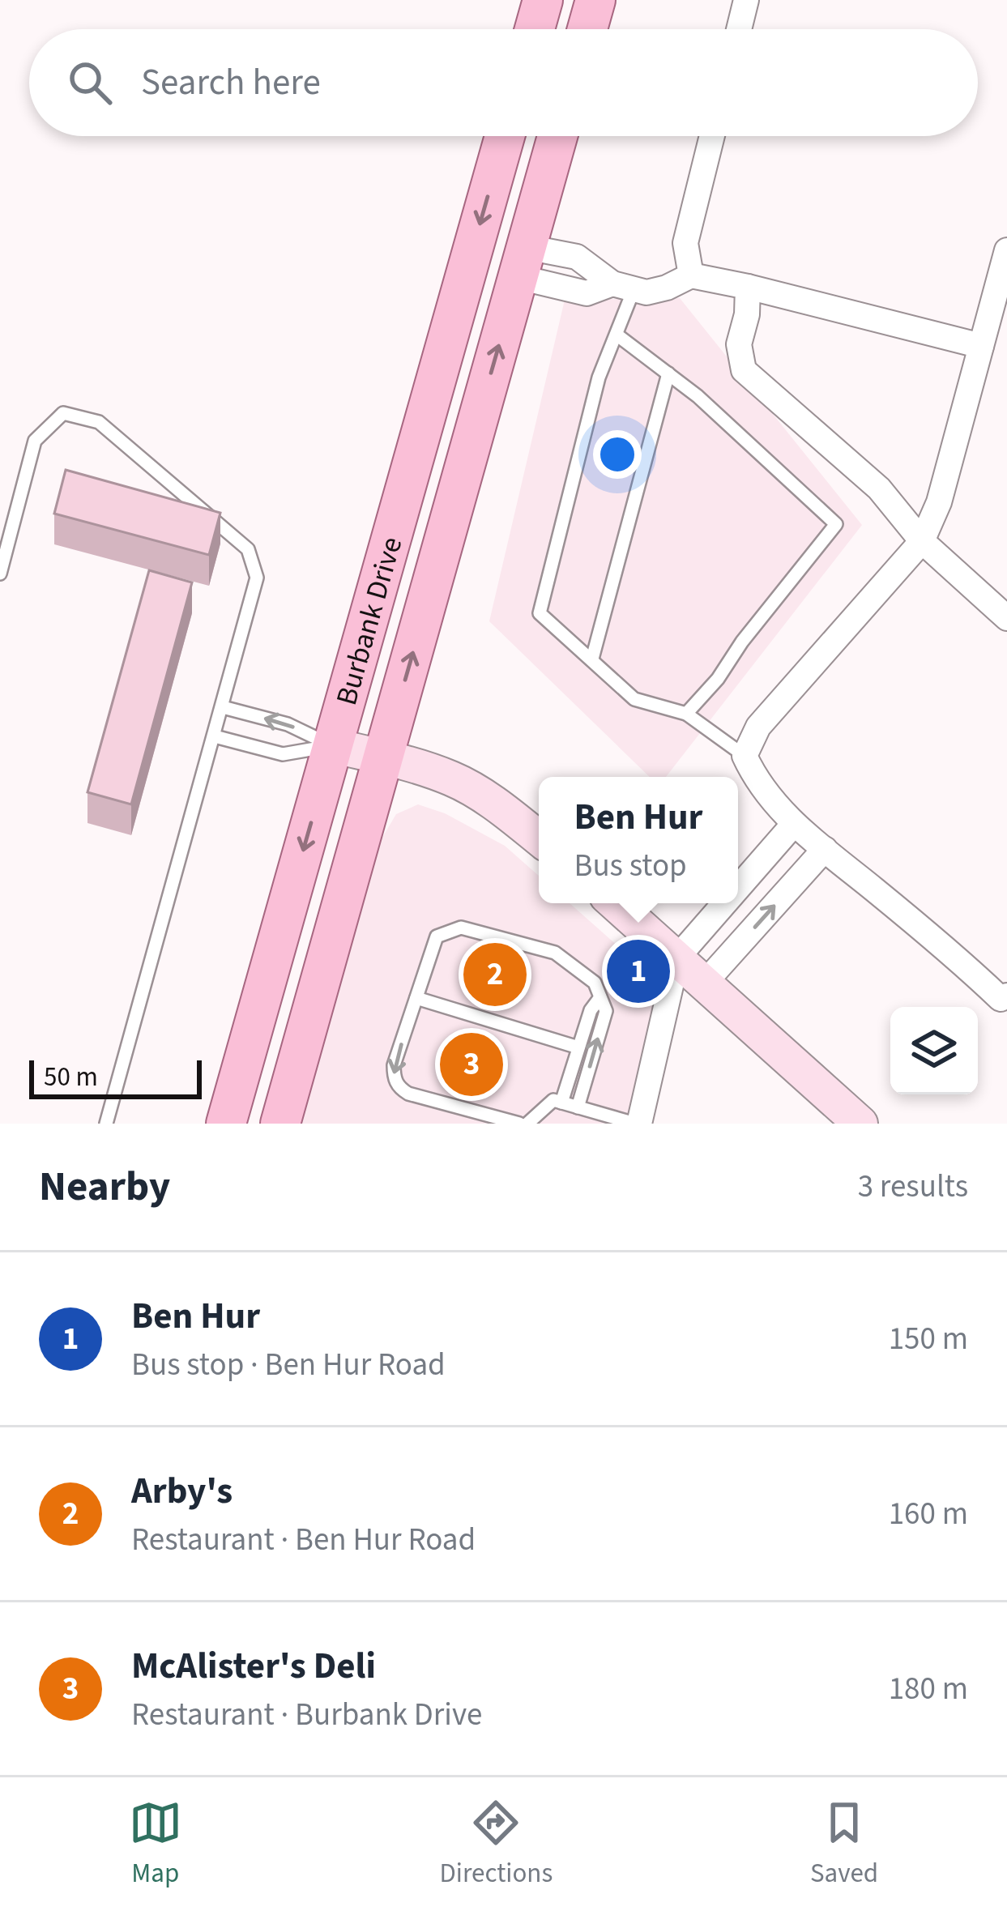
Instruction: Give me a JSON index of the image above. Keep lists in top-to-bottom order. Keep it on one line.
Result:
{"streets":{"main road":["Burbank Drive"]},"scale_bar":"50 m","page":{"search":"Search here","popup":["Ben Hur","Bus stop"],"pins":["1","2","3"],"scale":"50 m","heading":["Nearby","3 results"],"list":[{"mark":"1","name":"Ben Hur","note":"Bus stop · Ben Hur Road","value":"150 m"},{"mark":"2","name":"Arby's","note":"Restaurant · Ben Hur Road","value":"160 m"},{"mark":"3","name":"McAlister's Deli","note":"Restaurant · Burbank Drive","value":"180 m"}],"nav":["Map","Directions","Saved"]}}
